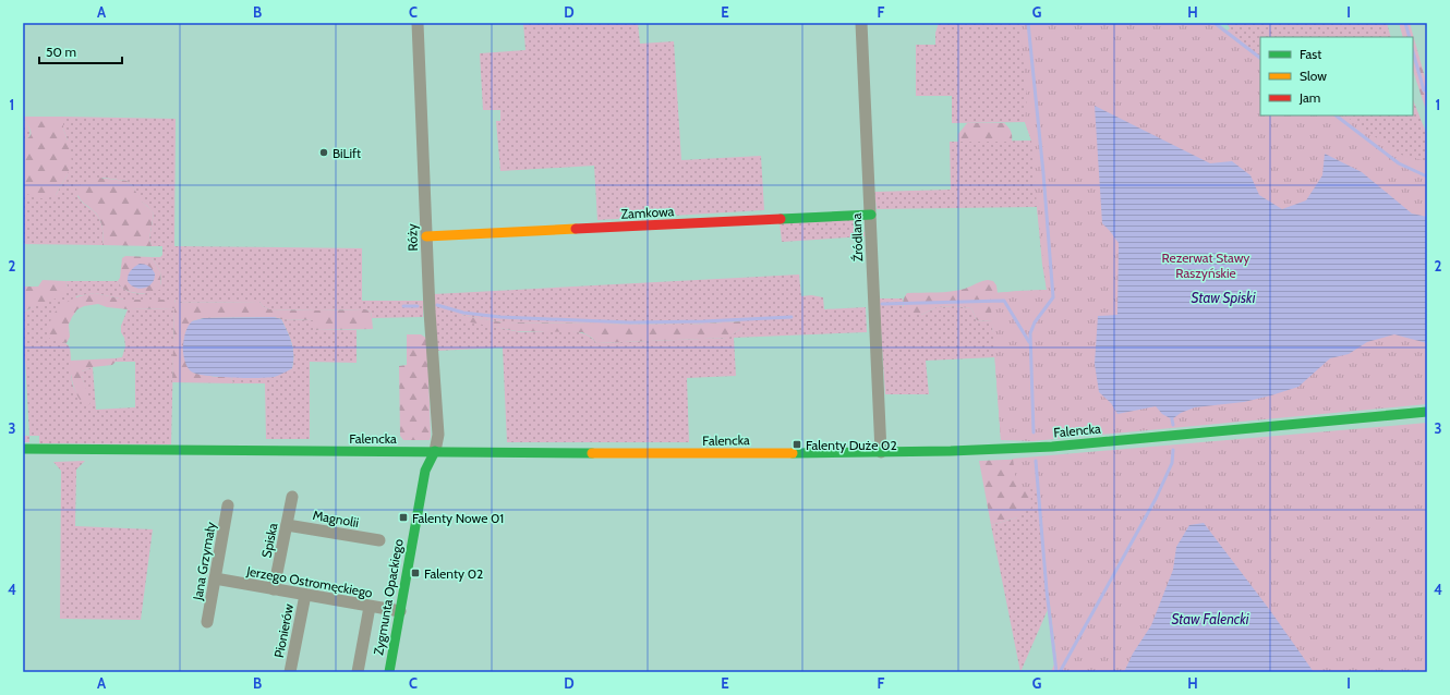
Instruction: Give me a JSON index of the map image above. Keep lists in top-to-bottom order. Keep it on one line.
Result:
{"streets":{"street":["Zamkowa","Róży","Źródlana","Falencka","Magnolii","Spiska","Jana Grzymały","Jerzego Ostromęckiego","Zygmunta Opackiego","Pionierów"]},"crossings":[["Zamkowa","Róży"],["Zamkowa","Źródlana"],["Róży","Falencka"],["Róży","Zygmunta Opackiego"],["Źródlana","Falencka"],["Falencka","Zygmunta Opackiego"],["Magnolii","Spiska"],["Spiska","Jerzego Ostromęckiego"],["Jana Grzymały","Jerzego Ostromęckiego"],["Jerzego Ostromęckiego","Zygmunta Opackiego"],["Jerzego Ostromęckiego","Pionierów"]],"water":["Staw Spiski","Staw Falencki"],"parks":["Rezerwat Stawy Raszyńskie"],"places":{"other":["BiLift"],"transit":["Falenty Duże 02","Falenty Nowe 01","Falenty 02"]},"legend":["Fast","Slow","Jam"],"scale_bar":"50 m","grid":{"columns":["A","B","C","D","E","F","G","H","I"],"rows":["1","2","3","4"]}}
